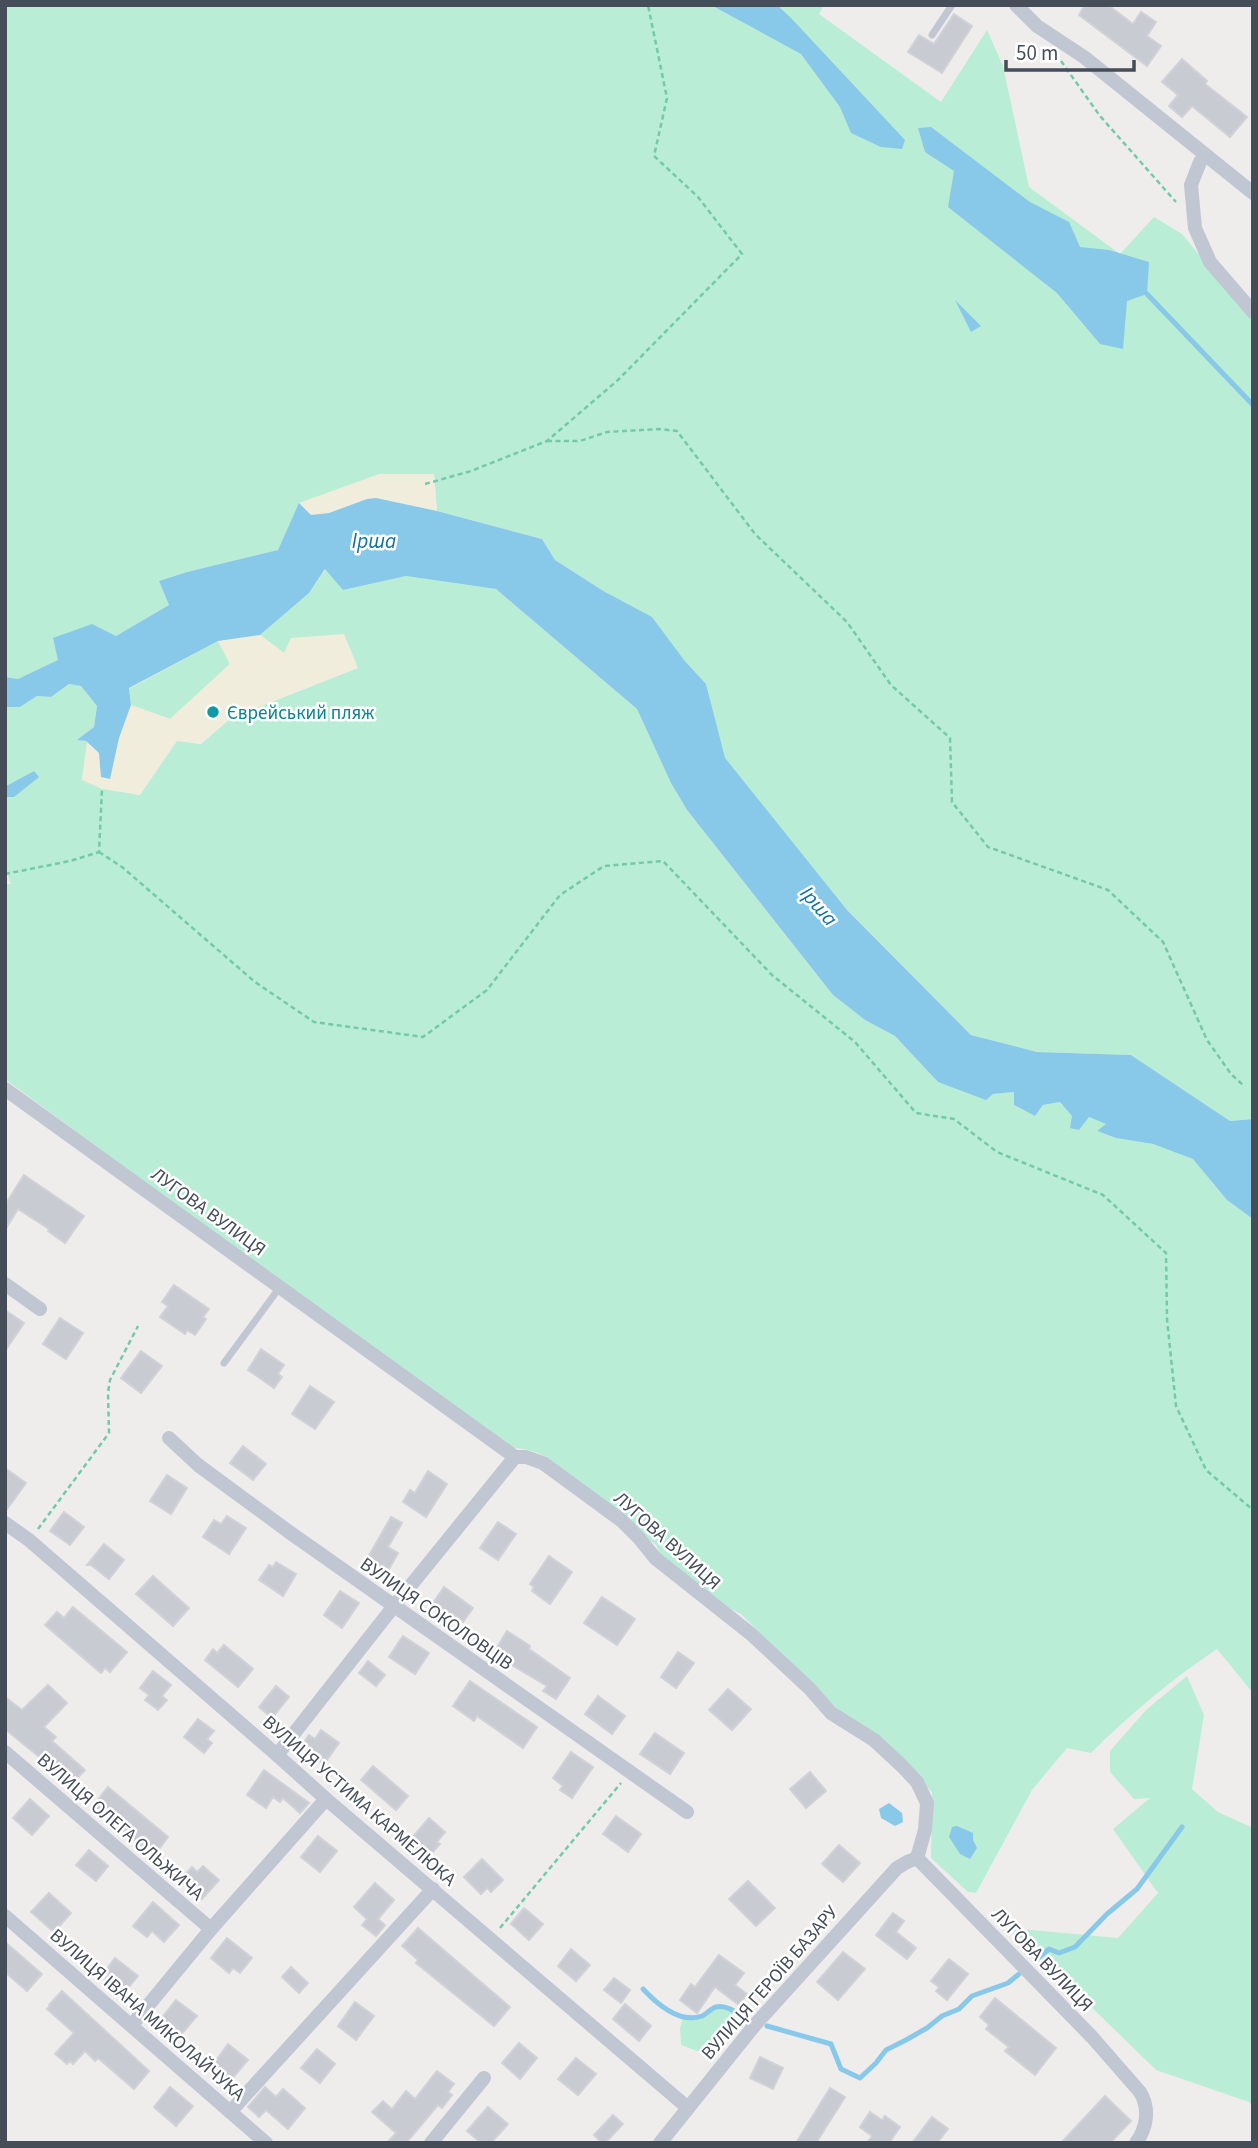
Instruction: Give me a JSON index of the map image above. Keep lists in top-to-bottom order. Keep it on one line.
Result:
{"streets":{"street":["ЛУГОВА ВУЛИЦЯ","ВУЛИЦЯ СОКОЛОВЦІВ","ВУЛИЦЯ УСТИМА КАРМЕЛЮКА","ВУЛИЦЯ ОЛЕГА ОЛЬЖИЧА","ВУЛИЦЯ ГЕРОЇВ БАЗАРУ","ВУЛИЦЯ ІВАНА МИКОЛАЙЧУКА"]},"crossings":[["ЛУГОВА ВУЛИЦЯ","ВУЛИЦЯ ГЕРОЇВ БАЗАРУ"],["ВУЛИЦЯ УСТИМА КАРМЕЛЮКА","ВУЛИЦЯ ГЕРОЇВ БАЗАРУ"]],"water":["Ірша"],"places":["Єврейський пляж"],"scale_bar":"50 m"}
